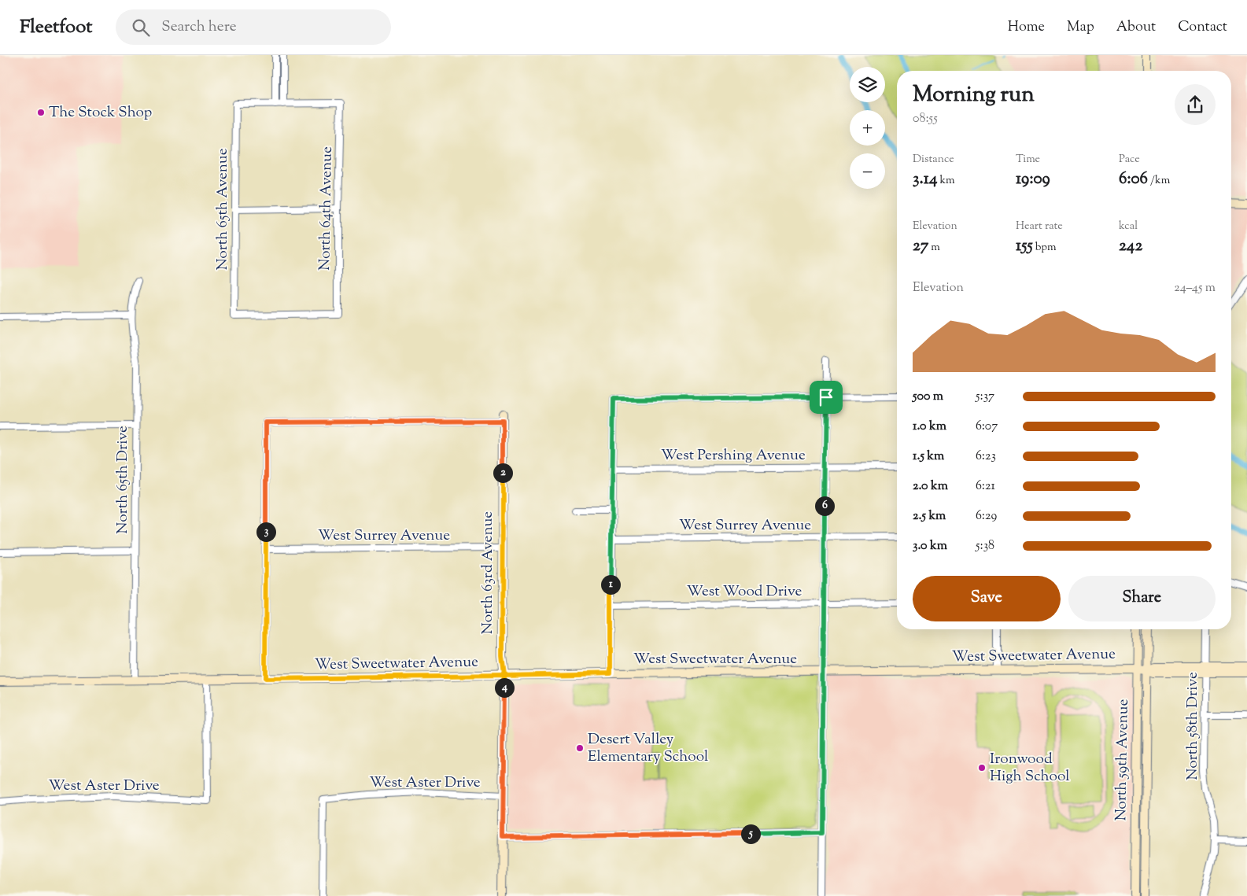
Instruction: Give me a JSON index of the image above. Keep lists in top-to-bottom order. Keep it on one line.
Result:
{"streets":{"street":["North 64th Avenue","North 65th Avenue","West Pershing Avenue","North 65th Drive","West Surrey Avenue","North 63rd Avenue","West Wood Drive","West Sweetwater Avenue","North 58th Drive","North 59th Avenue","West Aster Drive"]},"crossings":[["North 64th Avenue","North 65th Avenue"],["North 65th Drive","West Sweetwater Avenue"],["West Surrey Avenue","North 63rd Avenue"],["North 63rd Avenue","West Sweetwater Avenue"],["North 63rd Avenue","West Aster Drive"],["West Sweetwater Avenue","North 58th Drive"],["West Sweetwater Avenue","North 59th Avenue"],["West Sweetwater Avenue","West Aster Drive"]],"places":["The Stock Shop","Desert Valley Elementary School","Ironwood High School"],"page":{"header":"Fleetfoot","search":"Search here","nav":["Home","Map","About","Contact"],"map_buttons":["+","−"],"heading":["Morning run","08:55"],"stats":[["Distance","3.14 km"],["Time","19:09"],["Pace","6:06 /km"],["Elevation","27 m"],["Heart rate","155 bpm"],["kcal","242"]],"chart":["Elevation","24–45 m"],"list":[{"name":"500 m","note":"5:37"},{"name":"1.0 km","note":"6:07"},{"name":"1.5 km","note":"6:23"},{"name":"2.0 km","note":"6:21"},{"name":"2.5 km","note":"6:29"},{"name":"3.0 km","note":"5:38"}],"pins":["2","6","3","1","4","5"],"buttons":["Save","Share"]}}
